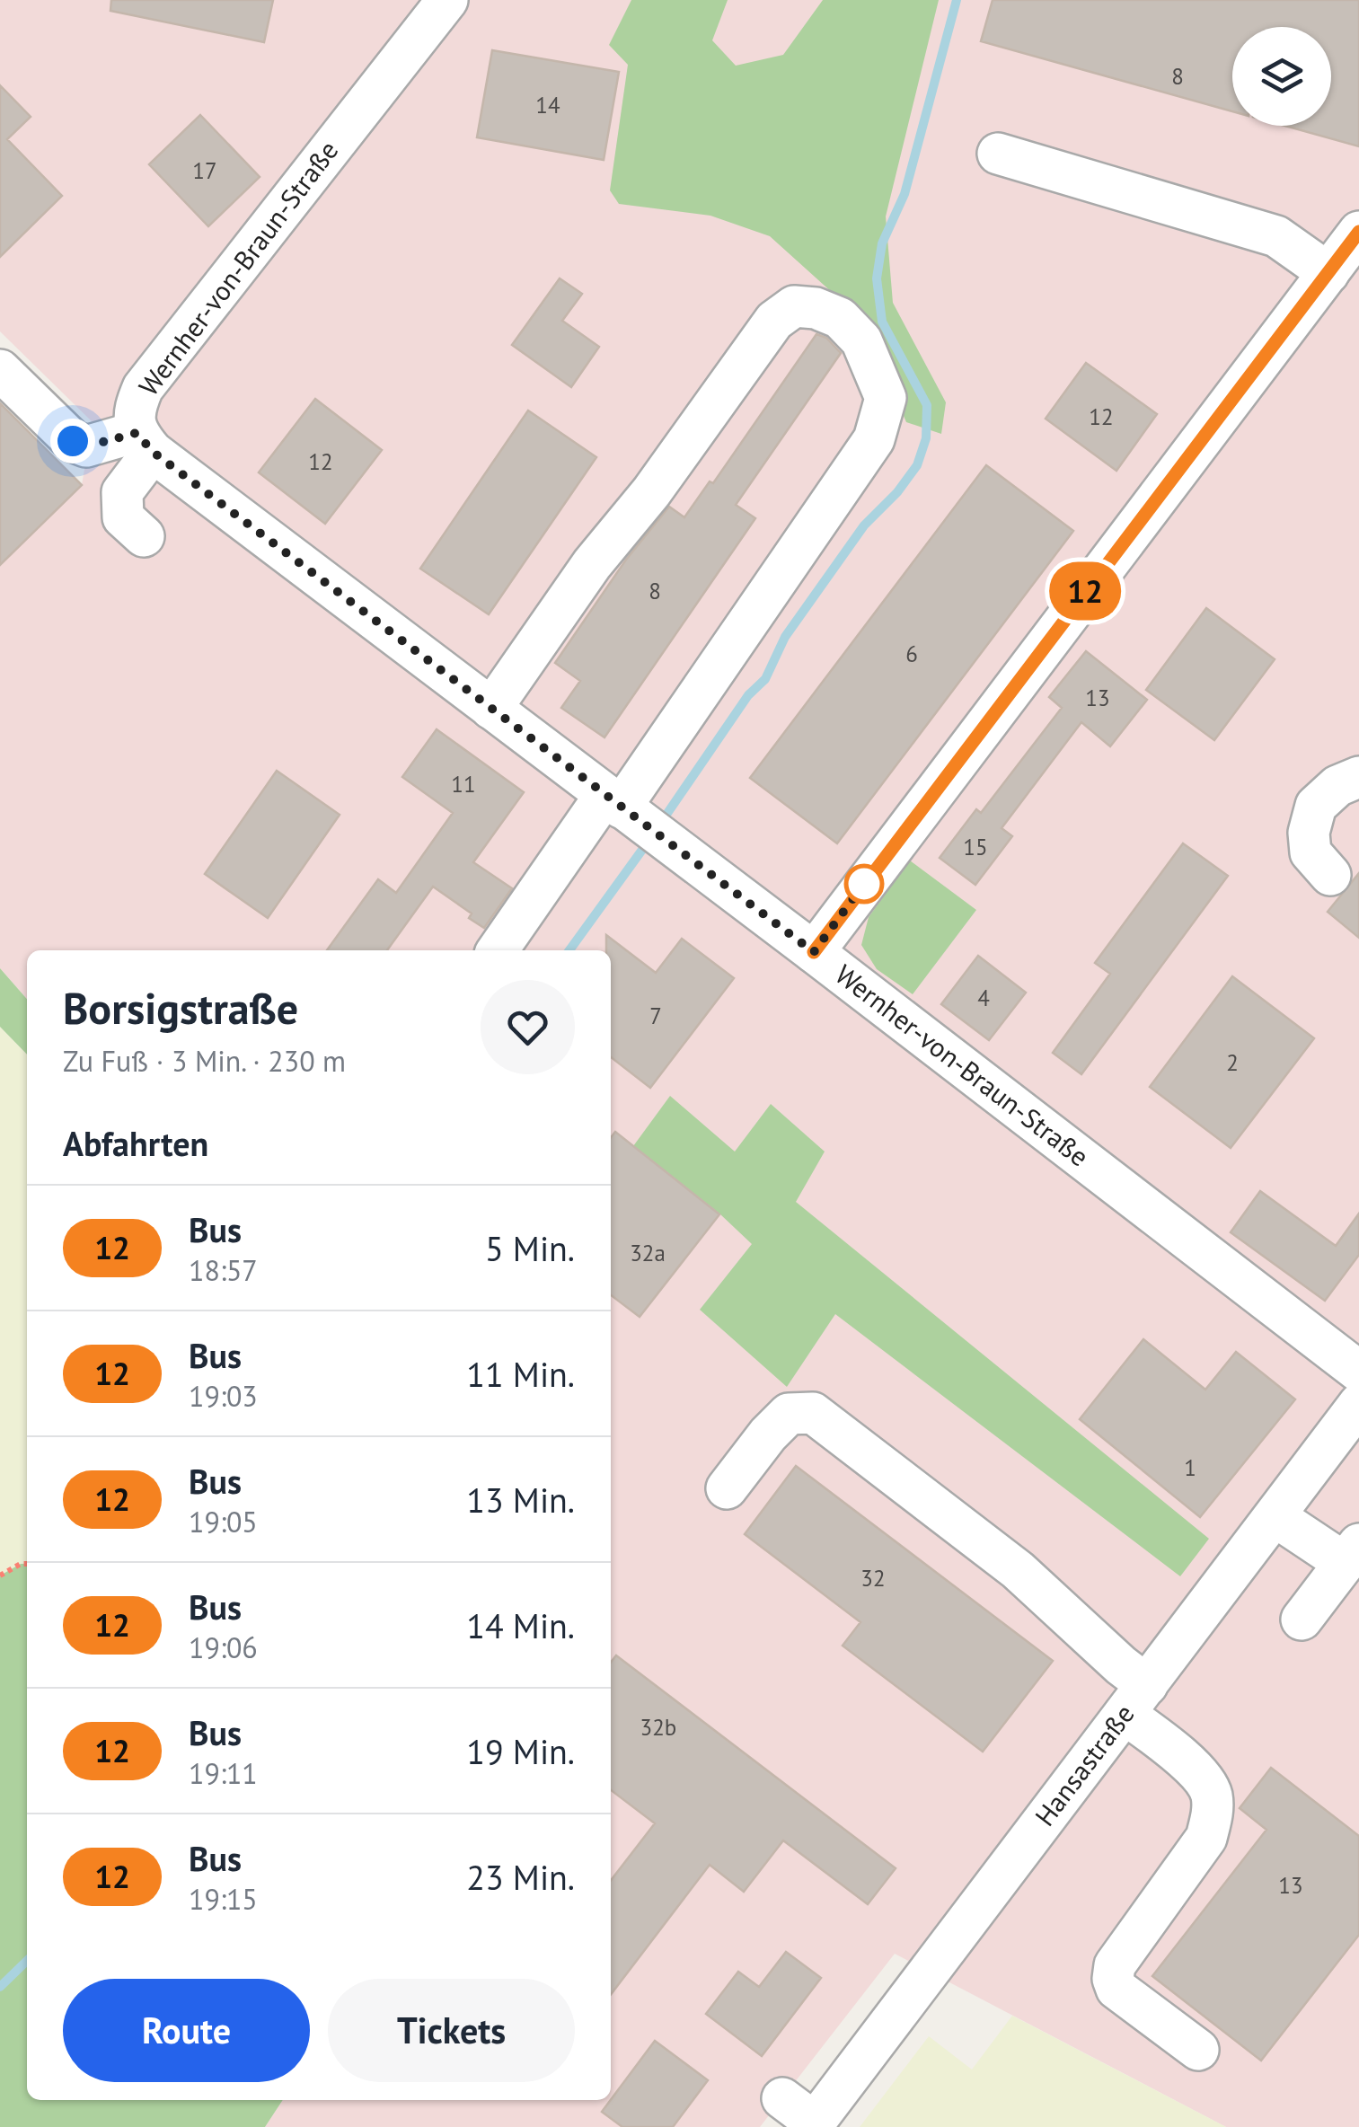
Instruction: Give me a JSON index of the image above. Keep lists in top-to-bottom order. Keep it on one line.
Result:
{"streets":{"street":["Wernher-von-Braun-Straße","Hansastraße"]},"lines":["bus line 12"],"house_numbers":["8","14","17","12","12","8","6","13","11","15","4","7","2","32a","1","32","32b","13"],"page":{"on_map":"12","heading":[["Borsigstraße","Zu Fuß · 3 Min. · 230 m"],"Abfahrten"],"list":[{"mark":"12","name":"Bus","note":"18:57","value":"5 Min."},{"mark":"12","name":"Bus","note":"19:03","value":"11 Min."},{"mark":"12","name":"Bus","note":"19:05","value":"13 Min."},{"mark":"12","name":"Bus","note":"19:06","value":"14 Min."},{"mark":"12","name":"Bus","note":"19:11","value":"19 Min."},{"mark":"12","name":"Bus","note":"19:15","value":"23 Min."}],"buttons":["Route","Tickets"]}}
